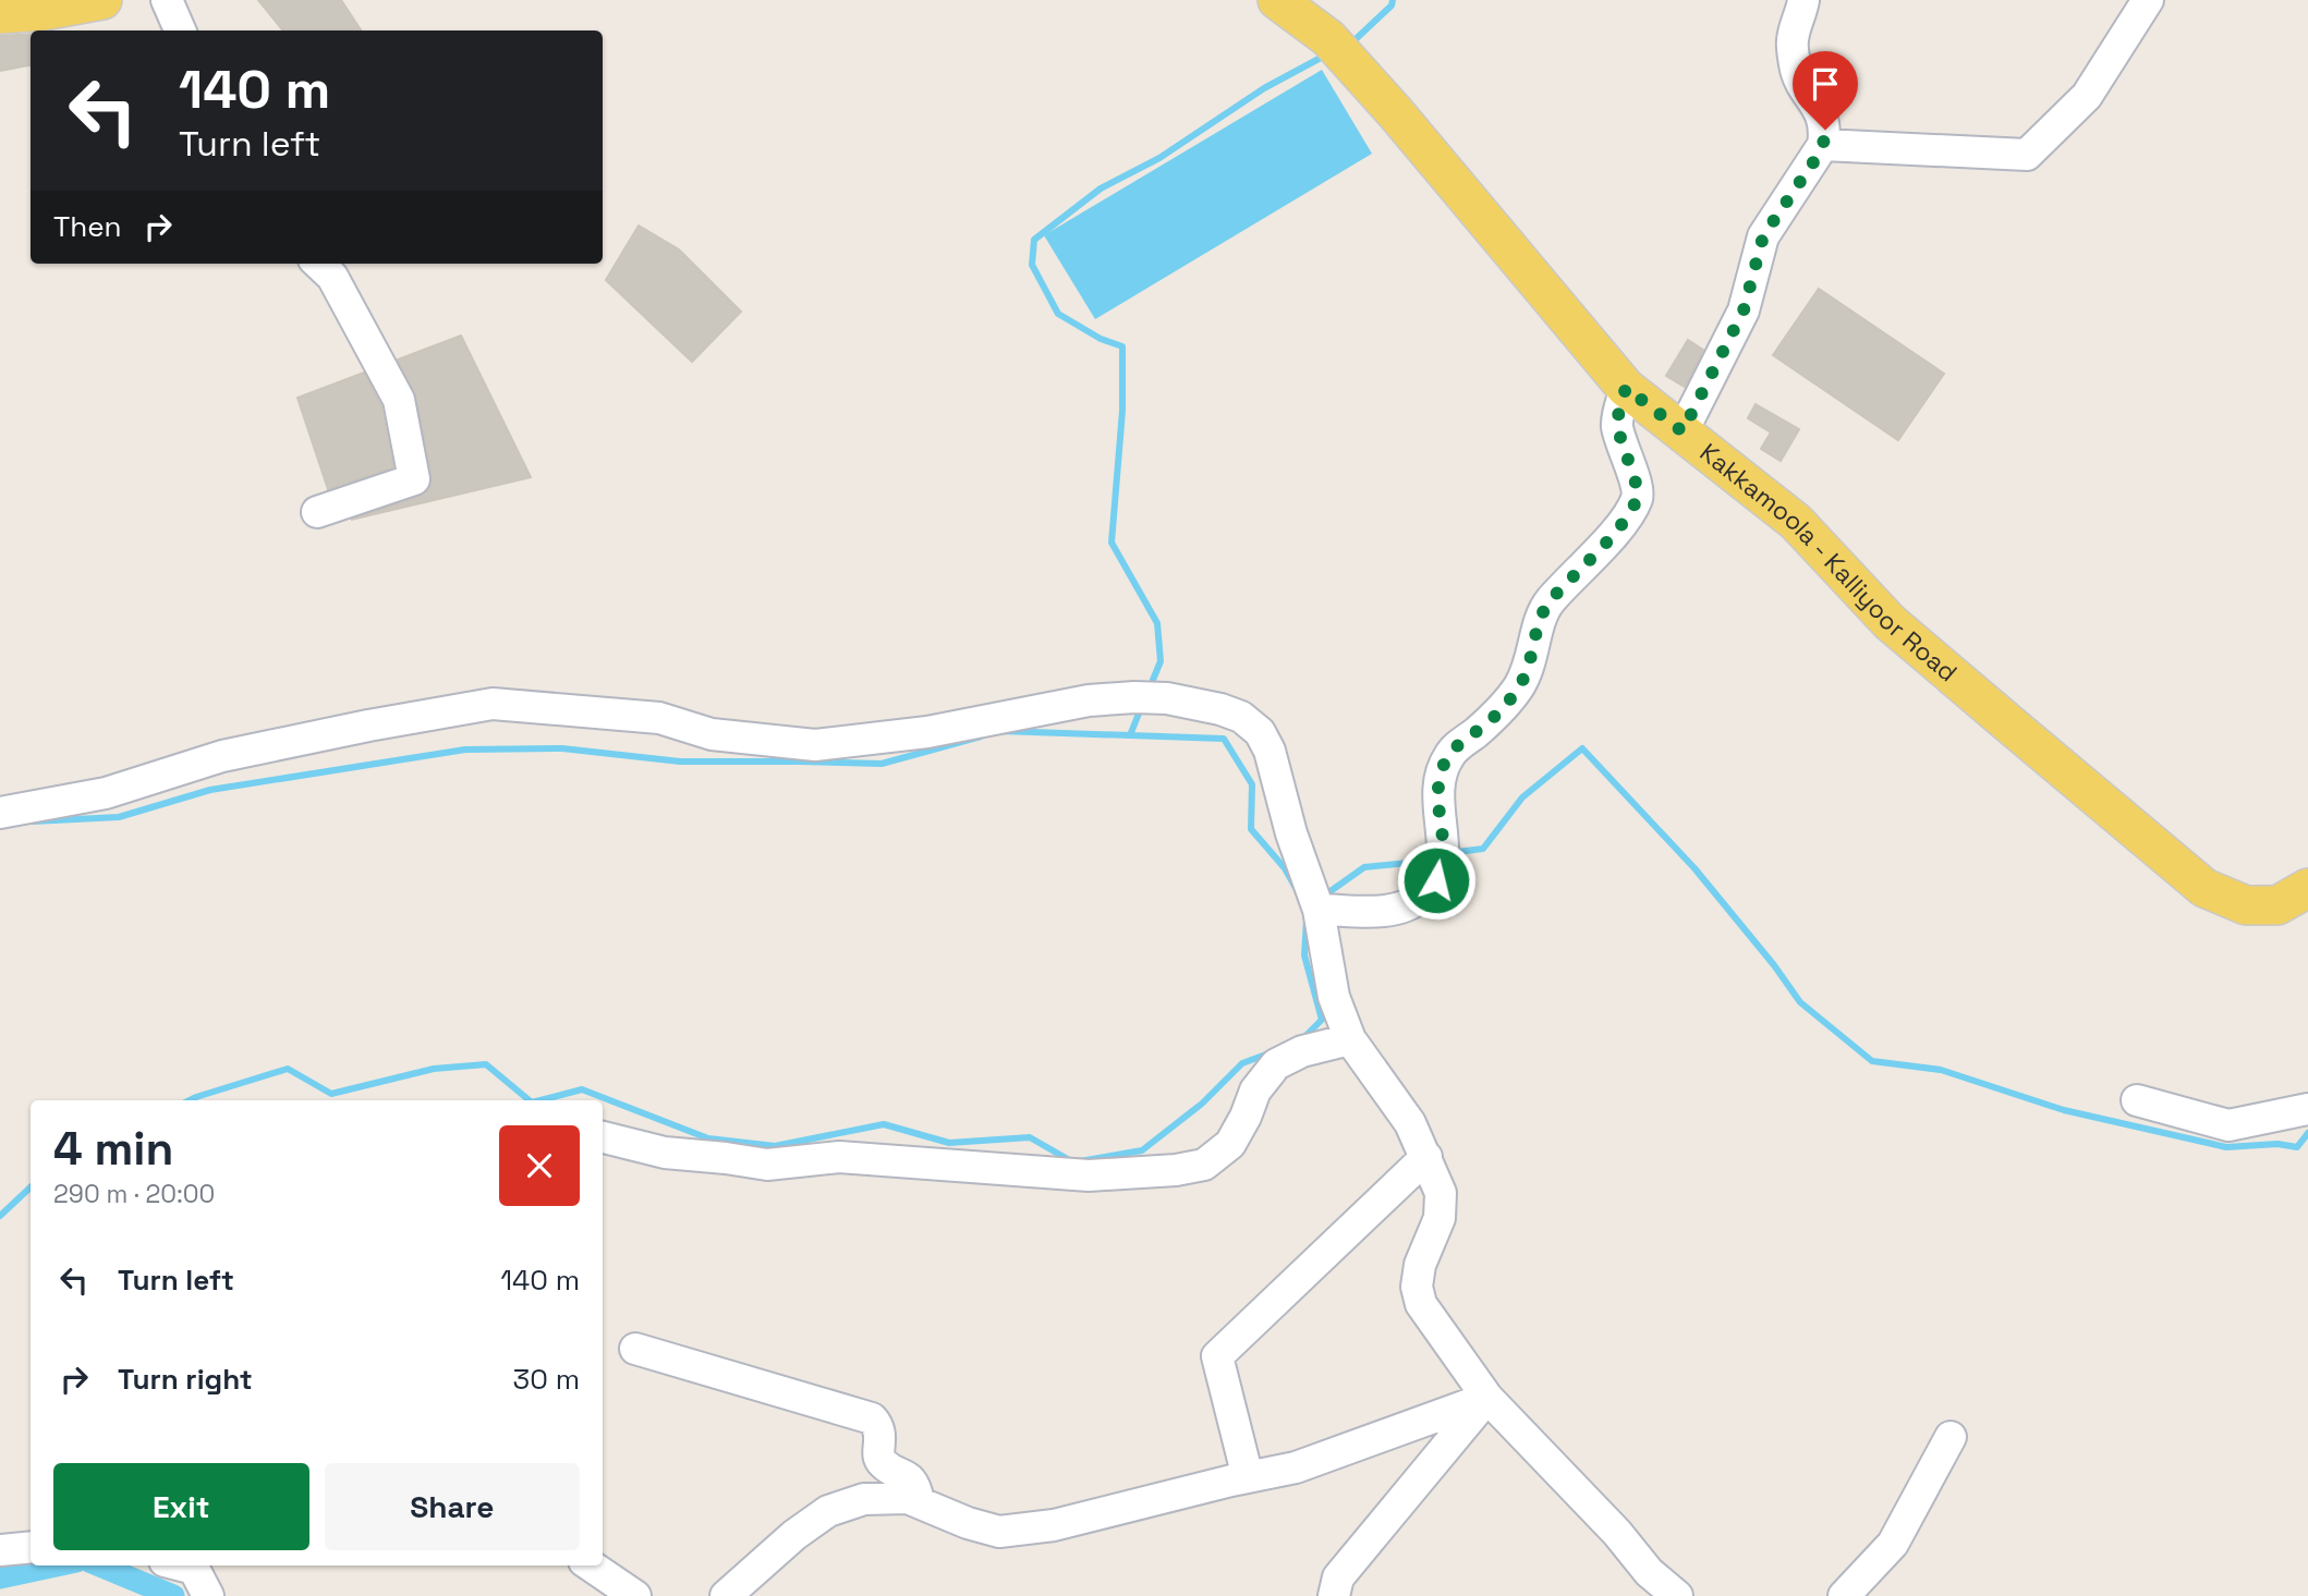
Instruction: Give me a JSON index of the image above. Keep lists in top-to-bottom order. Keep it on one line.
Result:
{"streets":{"main road":["Kakkamoola - Kalliyoor Road"]},"page":{"turn":["140 m","Turn left"],"then":"Then","heading":["4 min","290 m · 20:00"],"list":[{"name":"Turn left","value":"140 m"},{"name":"Turn right","value":"30 m"}],"buttons":["Exit","Share"]}}
